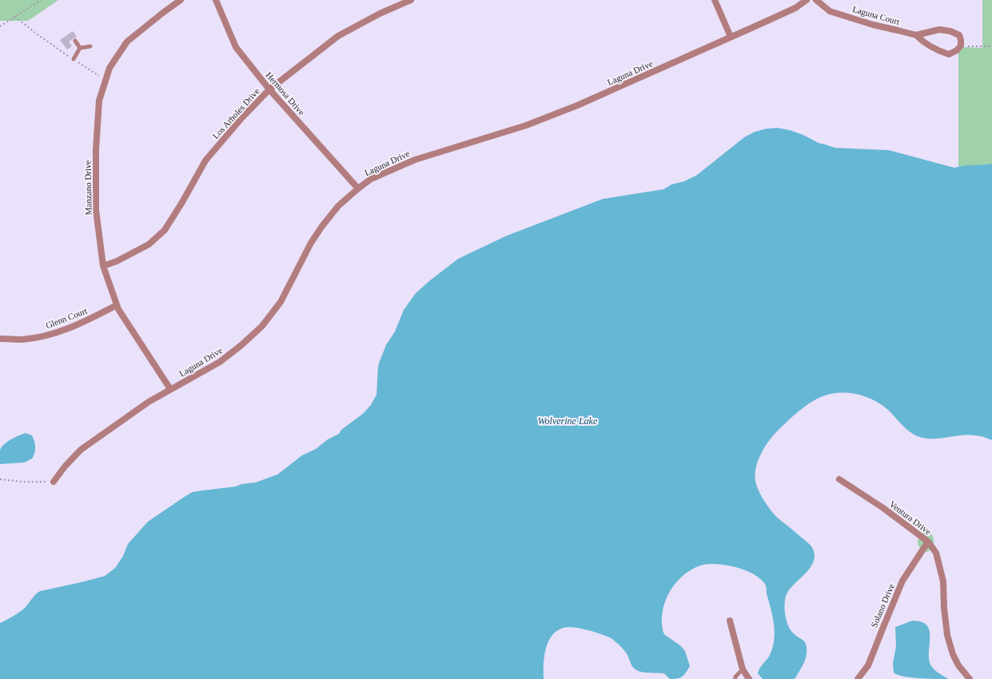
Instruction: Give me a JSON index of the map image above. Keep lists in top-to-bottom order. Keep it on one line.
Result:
{"streets":{"street":["Laguna Court","Laguna Drive","Hermosa Drive","Los Arboles Drive","Manzano Drive","Glenn Court","Ventura Drive","Solano Drive"]},"crossings":[["Laguna Drive","Hermosa Drive"],["Laguna Drive","Manzano Drive"],["Hermosa Drive","Los Arboles Drive"],["Los Arboles Drive","Manzano Drive"],["Manzano Drive","Glenn Court"],["Ventura Drive","Solano Drive"]],"water":["Wolverine Lake"]}
